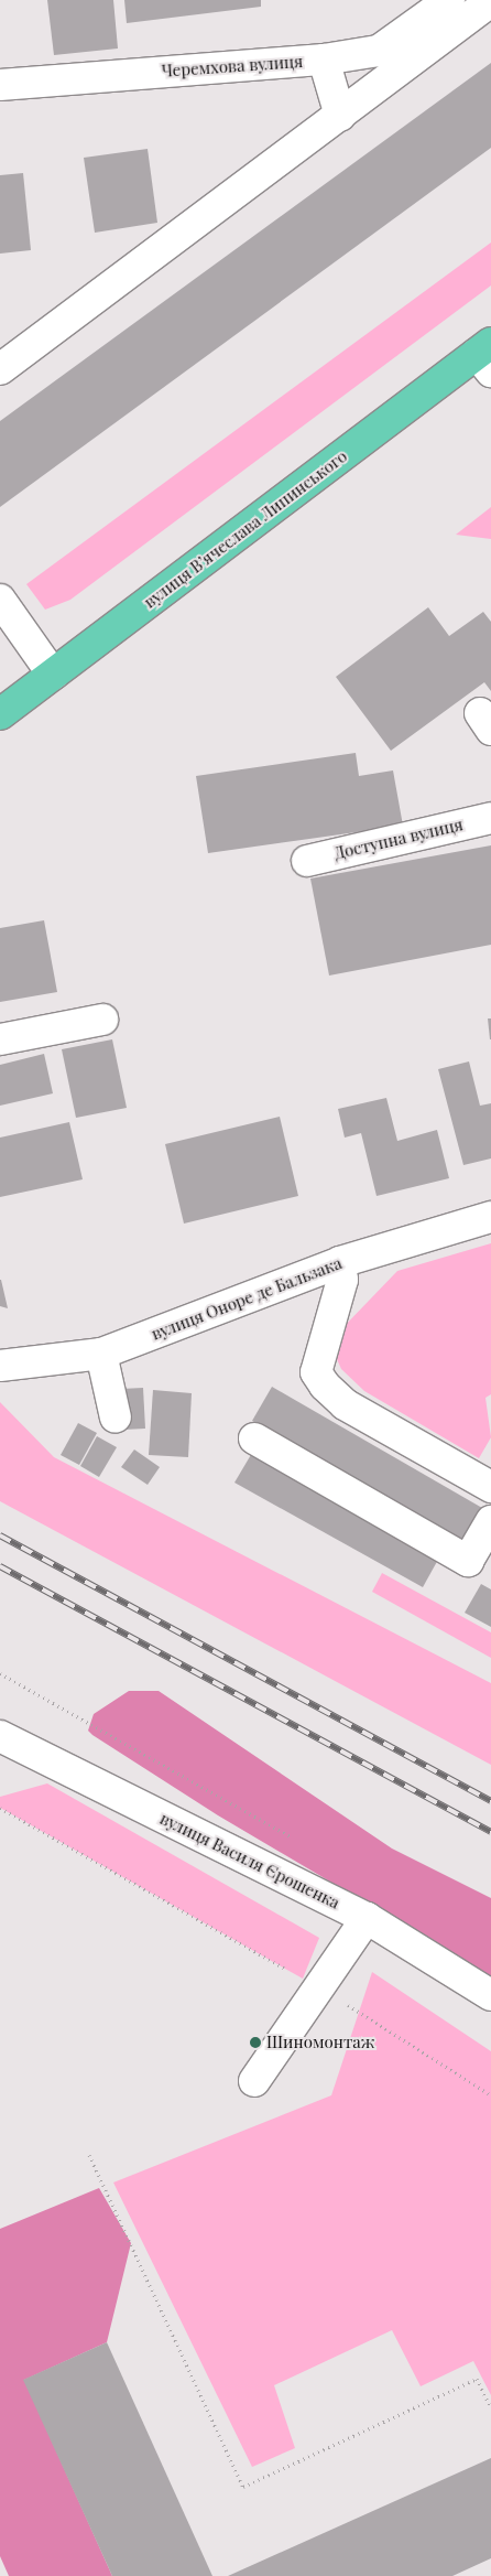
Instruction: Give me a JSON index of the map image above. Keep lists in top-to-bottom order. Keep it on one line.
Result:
{"streets":{"main road":["вулиця Вʼячеслава Липинського"],"street":["Черемхова вулиця","Доступна вулиця","вулиця Оноре де Бальзака","вулиця Василя Єрошенка"]},"places":["Шиномонтаж"]}
